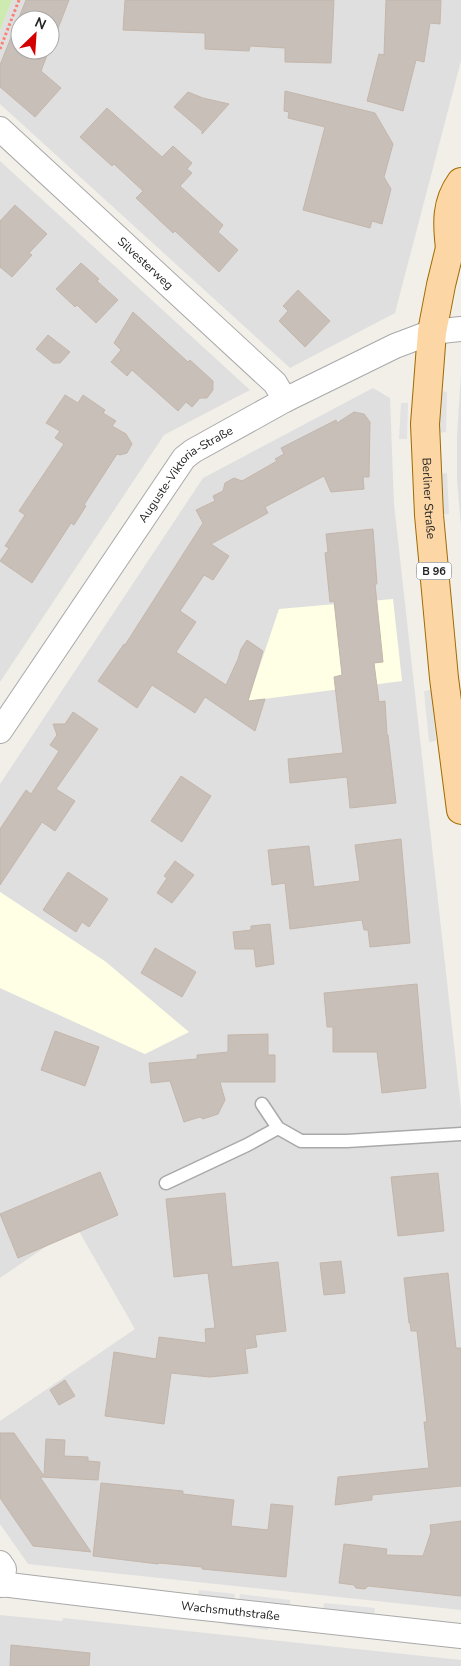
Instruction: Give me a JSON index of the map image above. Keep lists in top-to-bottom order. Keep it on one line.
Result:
{"streets":{"main road":["Berliner Straße","B 96"],"street":["Silvesterweg","Auguste-Viktoria-Straße","Wachsmuthstraße"]},"crossings":[["Silvesterweg","Auguste-Viktoria-Straße"],["Auguste-Viktoria-Straße","Berliner Straße"]],"north":"top right"}
